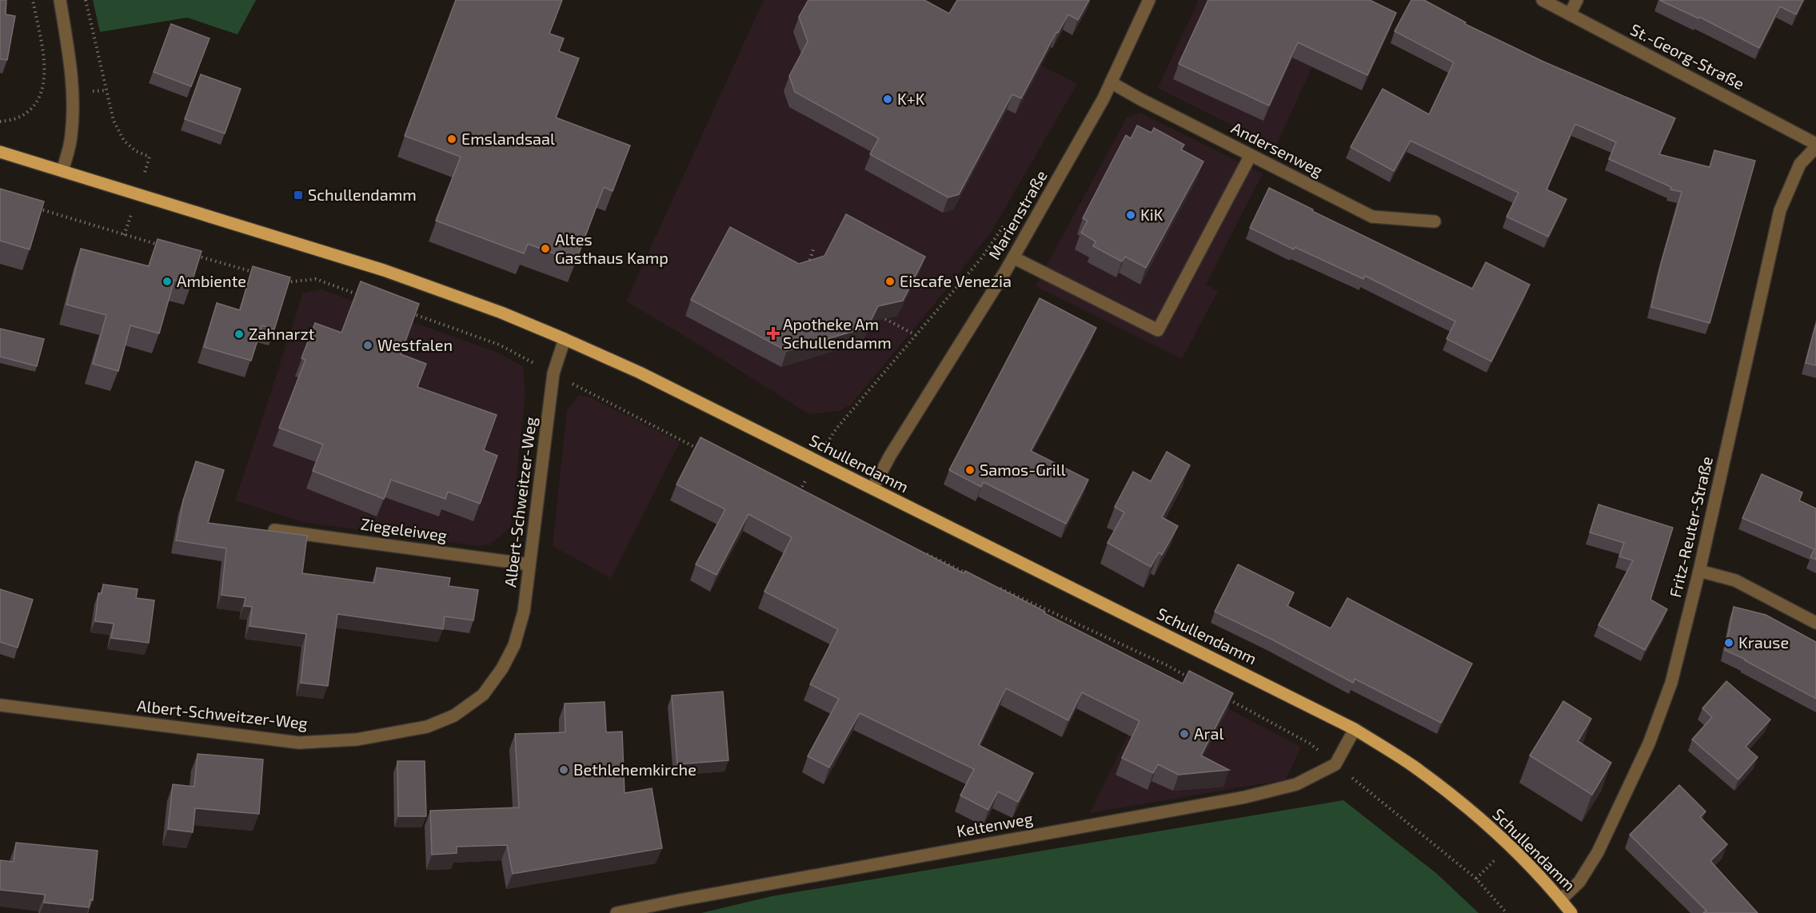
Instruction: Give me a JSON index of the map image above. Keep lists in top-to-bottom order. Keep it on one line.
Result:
{"streets":{"main road":["Schullendamm"],"street":["St.-Georg-Straße","Andersenweg","Marienstraße","Albert-Schweitzer-Weg","Fritz-Reuter-Straße","Ziegeleiweg","Keltenweg"]},"crossings":[["St.-Georg-Straße","Fritz-Reuter-Straße"],["Andersenweg","Marienstraße"],["Marienstraße","Schullendamm"],["Schullendamm","Albert-Schweitzer-Weg"],["Schullendamm","Fritz-Reuter-Straße"],["Albert-Schweitzer-Weg","Ziegeleiweg"]],"places":{"other":["K+K","Emslandsaal","KiK","Altes Gasthaus Kamp","Ambiente","Eiscafe Venezia","Zahnarzt","Westfalen","Samos-Grill","Krause","Aral","Bethlehemkirche"],"transit":["Schullendamm"],"health":["Apotheke Am Schullendamm"]}}
